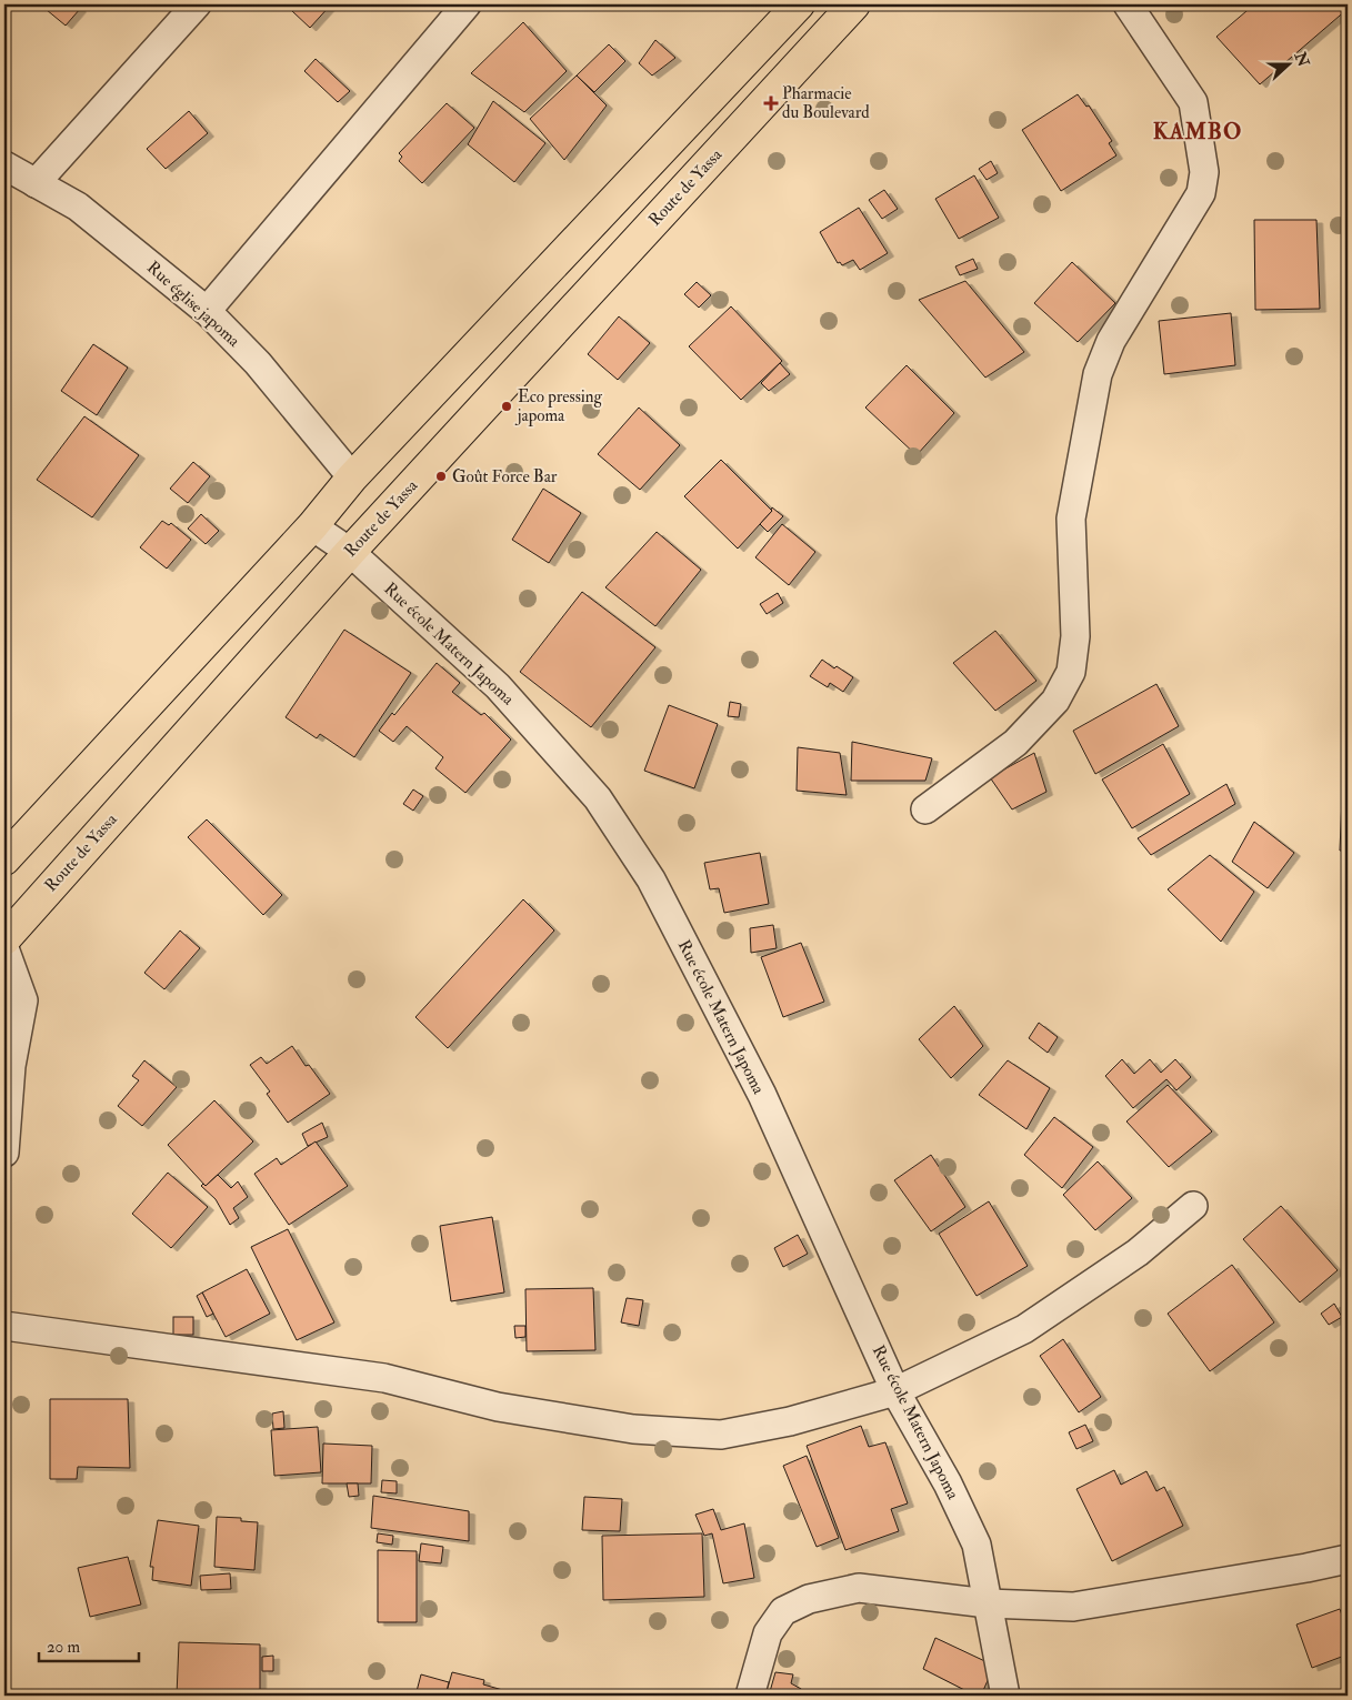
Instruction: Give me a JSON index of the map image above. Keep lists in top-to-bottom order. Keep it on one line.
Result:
{"streets":{"main road":["Route de Yassa"],"street":["Rue église japoma","Rue école Matern Japoma"]},"crossings":[["Route de Yassa","Rue école Matern Japoma"]],"districts":["KAMBO"],"places":{"health":["Pharmacie du Boulevard"],"other":["Eco pressing japoma","Goût Force Bar"]},"scale_bar":"20 m","north":"right"}
